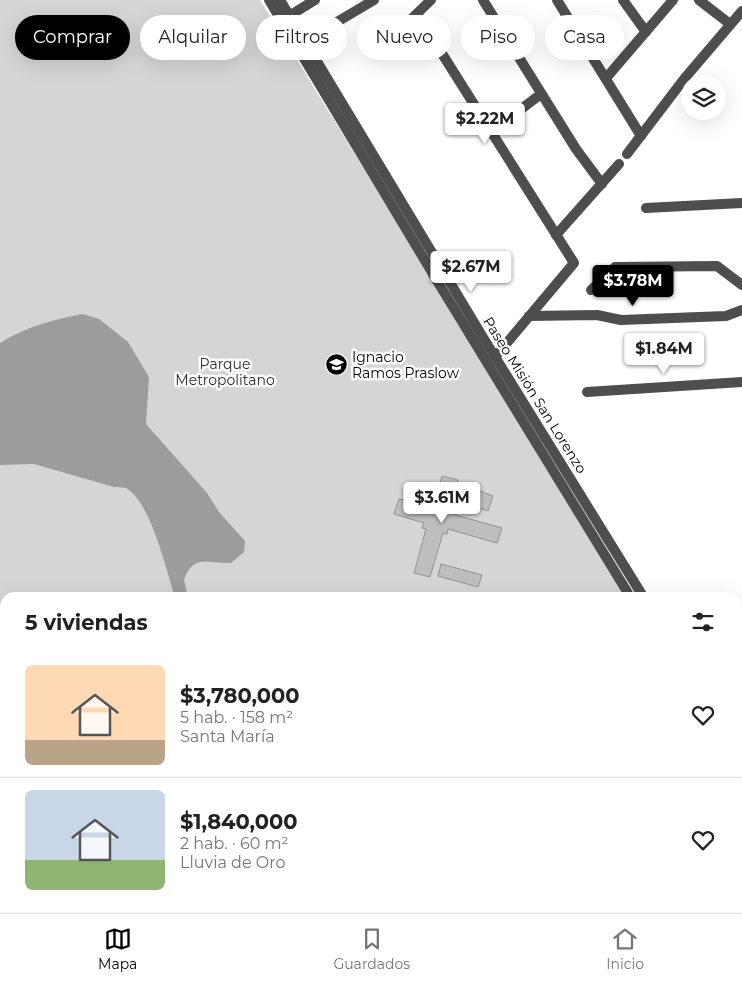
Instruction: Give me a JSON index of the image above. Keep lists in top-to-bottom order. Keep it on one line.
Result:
{"streets":{"street":["Paseo Misión San Lorenzo"]},"parks":["Parque Metropolitano"],"places":{"school or university":["Ignacio Ramos Praslow"]},"page":{"chip":["Comprar","Alquilar","Filtros","Nuevo","Piso","Casa"],"price":["$2.22M","$2.67M","$3.78M","$1.84M","$3.61M"],"heading":"5 viviendas","list":[{"name":"$3,780,000","note":"5 hab. · 158 m² · Santa María"},{"name":"$1,840,000","note":"2 hab. · 60 m² · Lluvia de Oro"}],"tabs":["Mapa","Guardados","Inicio"]}}
